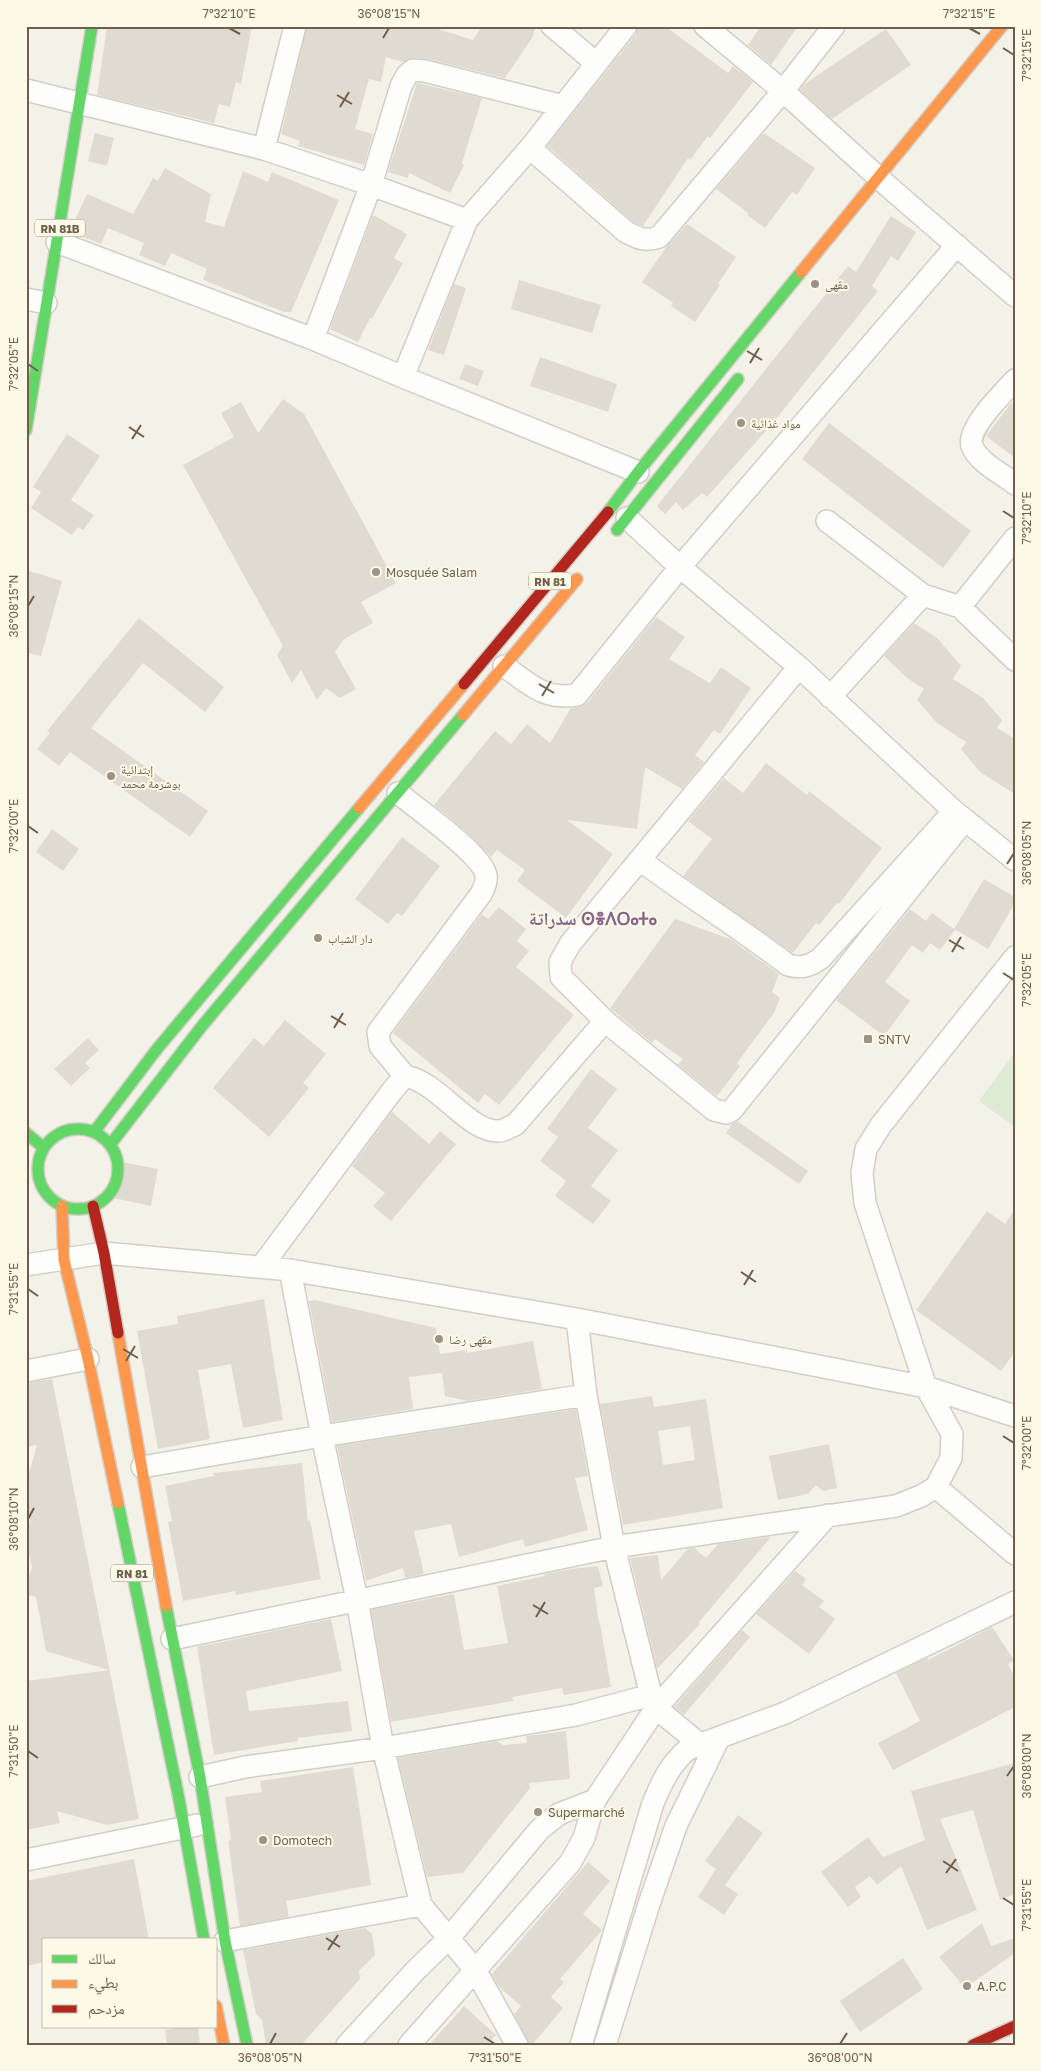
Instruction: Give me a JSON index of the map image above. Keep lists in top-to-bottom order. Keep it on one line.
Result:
{"streets":{"main road":["RN 81B","RN 81"]},"districts":["سدراتة ⵙⴻⴷⵔⴰⵜⴰ"],"places":{"other":["مقهى","مواد غذائية","Mosquée Salam","إبتدائية بوشرمة محمد","دار الشباب","مقهى رضا","Supermarché","Domotech","A.P.C"],"transit":["SNTV"]},"legend":["سالك","بطيء","مزدحم"],"coordinates":["7°32'10\"E","36°08'15\"N","7°32'15\"E","7°32'05\"E","7°32'00\"E","36°08'05\"N","7°31'55\"E","36°08'10\"N","7°31'50\"E","36°08'00\"N"]}
